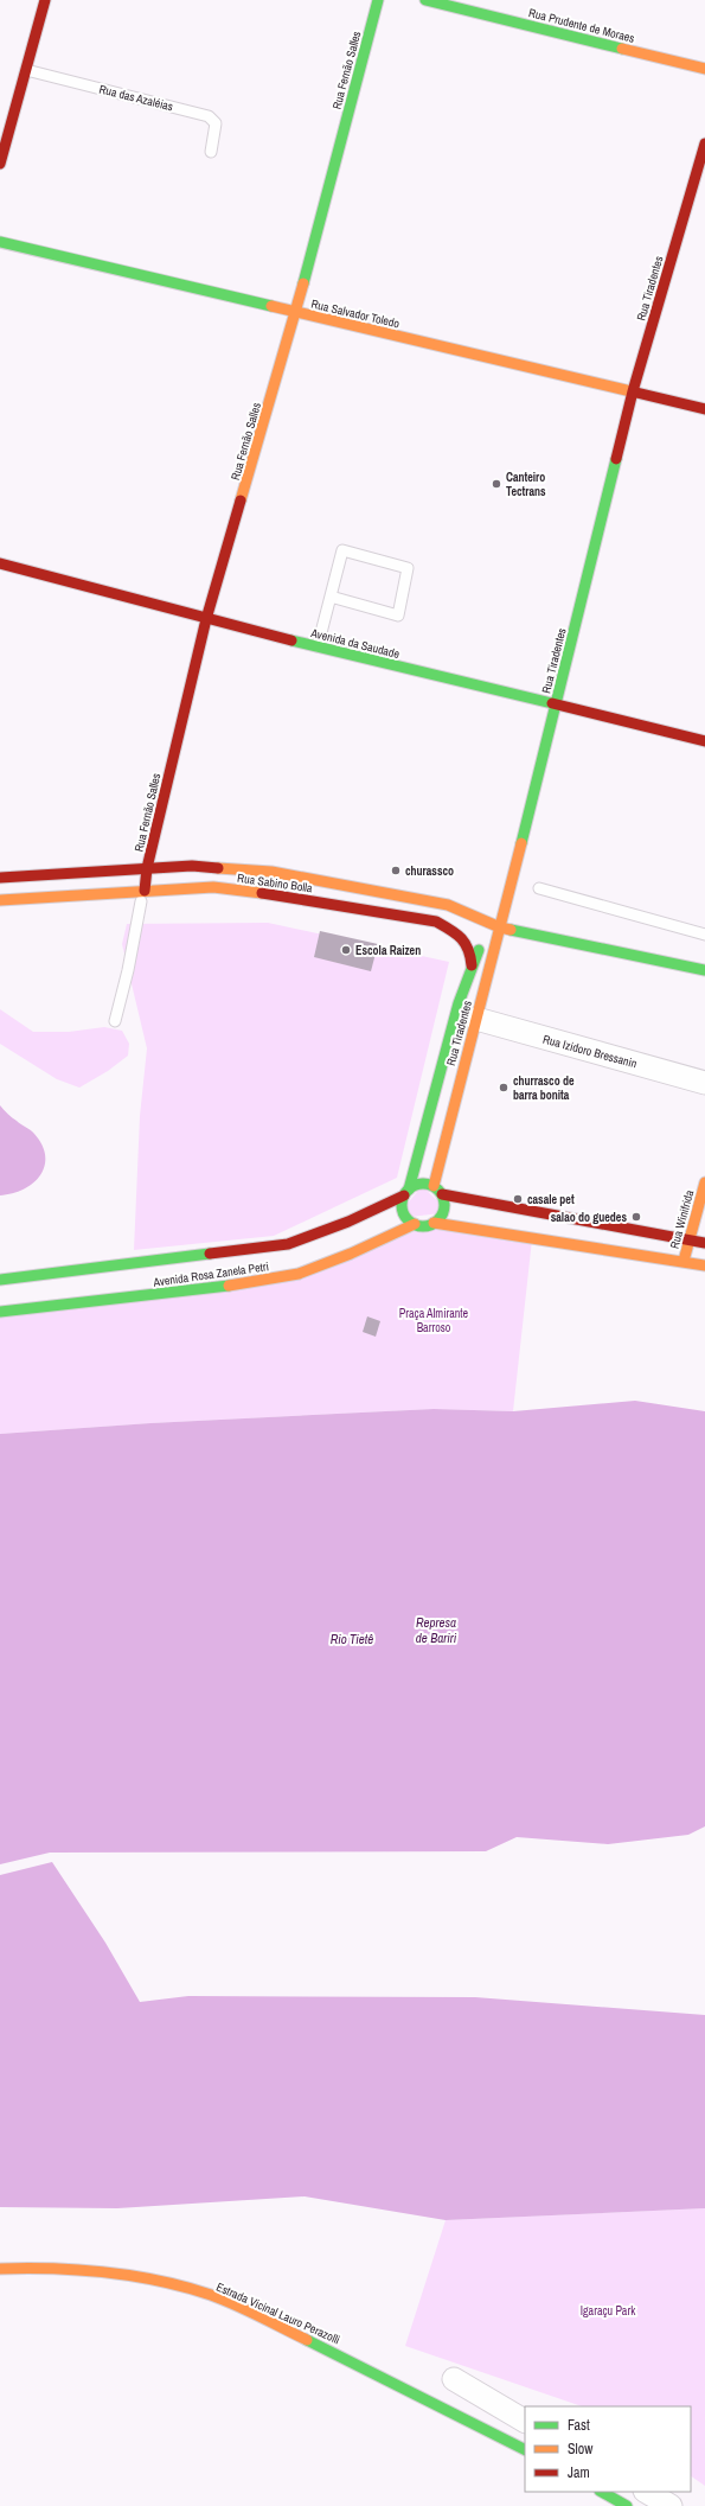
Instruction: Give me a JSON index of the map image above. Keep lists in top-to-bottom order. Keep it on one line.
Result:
{"streets":{"main road":["Rua Prudente de Moraes","Rua Fernão Salles","Rua Tiradentes","Rua Salvador Toledo","Avenida da Saudade","Rua Sabino Bolla","Rua Winifrida","Avenida Rosa Zanela Petri","Estrada Vicinal Lauro Perazolli"],"street":["Rua Izidoro Bressanin"],"lane":["Rua das Azaléias"]},"crossings":[["Rua Fernão Salles","Rua Salvador Toledo"],["Rua Fernão Salles","Avenida da Saudade"],["Rua Fernão Salles","Rua Sabino Bolla"],["Rua Tiradentes","Rua Salvador Toledo"],["Rua Tiradentes","Avenida da Saudade"],["Rua Tiradentes","Rua Sabino Bolla"],["Rua Tiradentes","Rua Izidoro Bressanin"],["Rua Tiradentes","Avenida Rosa Zanela Petri"]],"water":["Represa de Bariri","Rio Tietê"],"parks":["Praça Almirante Barroso","Igaraçu Park"],"places":["Canteiro Tectrans","churassco","Escola Raizen","churrasco de barra bonita","casale pet","salao do guedes"],"legend":["Fast","Slow","Jam"]}
